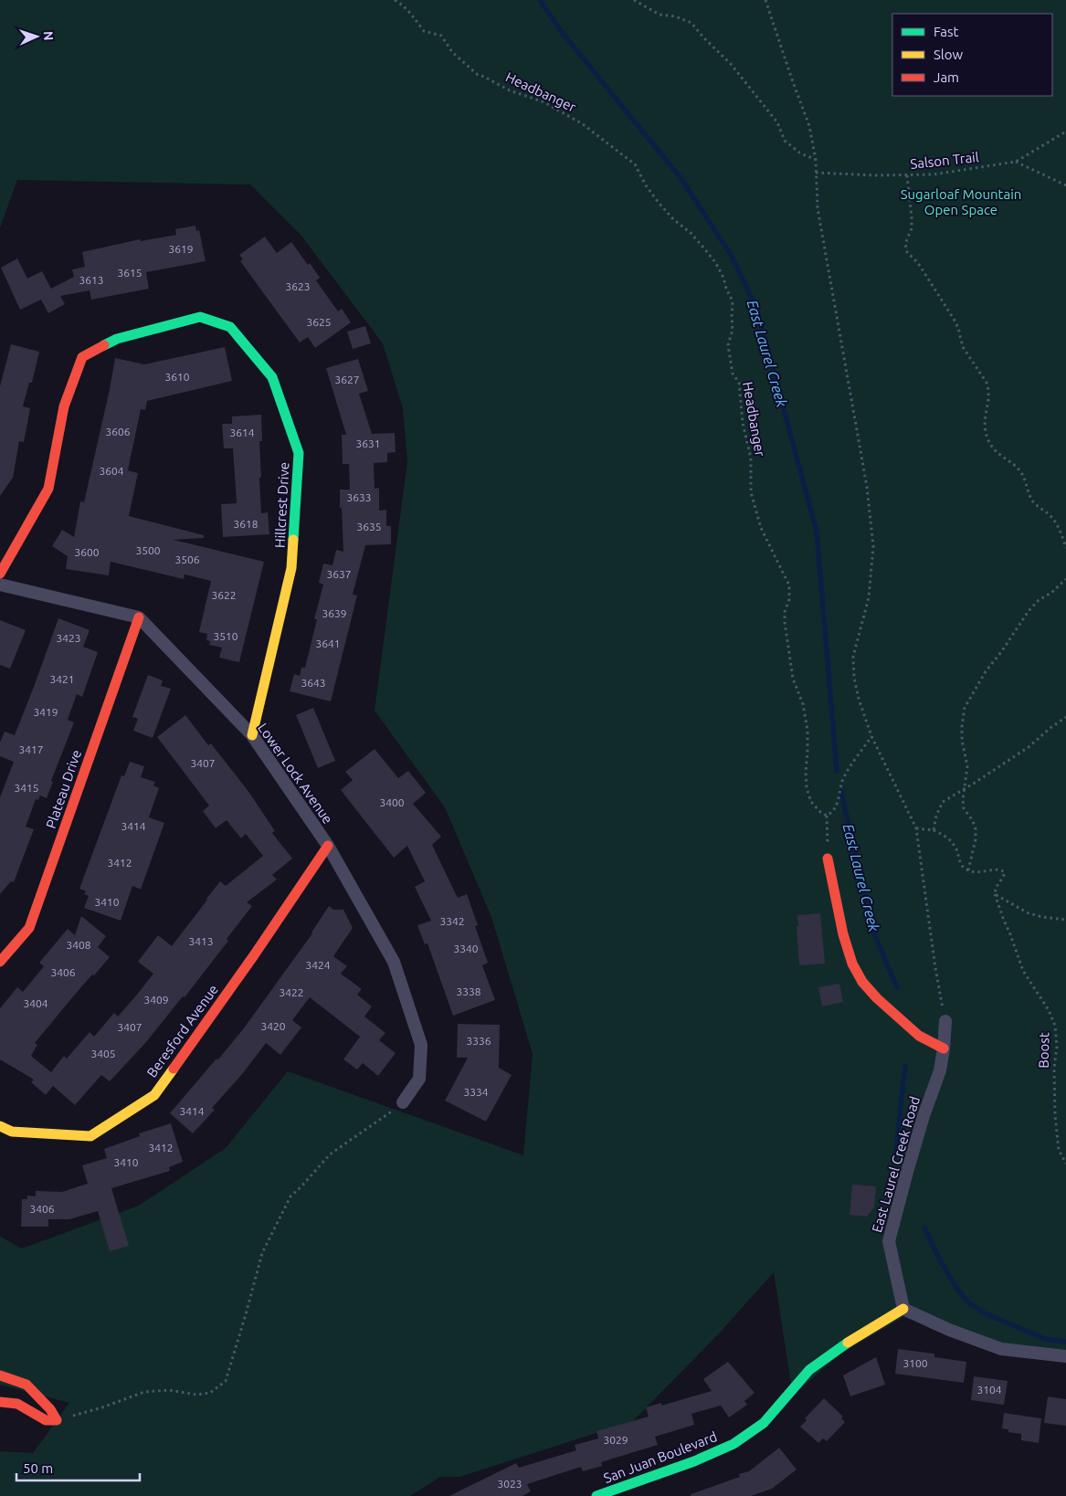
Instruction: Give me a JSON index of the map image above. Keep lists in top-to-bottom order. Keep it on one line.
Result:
{"streets":{"street":["Hillcrest Drive","Lower Lock Avenue","Plateau Drive","Beresford Avenue","East Laurel Creek Road","San Juan Boulevard"],"path":["Headbanger","Salson Trail","Boost"]},"crossings":[["Hillcrest Drive","Lower Lock Avenue"],["Lower Lock Avenue","Plateau Drive"],["Lower Lock Avenue","Beresford Avenue"],["East Laurel Creek Road","San Juan Boulevard"]],"water":["East Laurel Creek"],"parks":["Sugarloaf Mountain Open Space"],"house_numbers":["3619","3615","3613","3623","3625","3610","3627","3606","3614","3631","3604","3633","3618","3635","3500","3600","3506","3637","3622","3639","3510","3423","3641","3421","3643","3419","3417","3407","3415","3400","3414","3412","3410","3342","3413","3408","3340","3424","3406","3338","3422","3409","3404","3420","3407","3336","3405","3334","3414","3412","3410","3406","3100","3104","3029","3023"],"legend":["Fast","Slow","Jam"],"scale_bar":"50 m","north":"right"}
